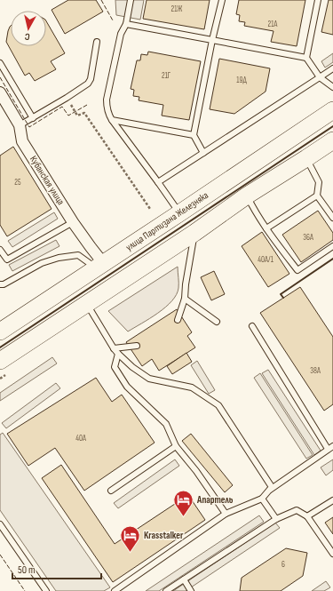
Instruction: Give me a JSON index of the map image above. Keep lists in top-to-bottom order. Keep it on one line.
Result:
{"streets":{"main road":["улица Партизана Железняка"],"street":["Кубанская улица"]},"crossings":[["Кубанская улица","улица Партизана Железняка"]],"places":{"hotel":["Апартель","Krasstalker"]},"house_numbers":["21Ж","21А","21Г","19Д","25","36А","40А/1","38А","40А","6"],"scale_bar":"50 m","north":"bottom"}
